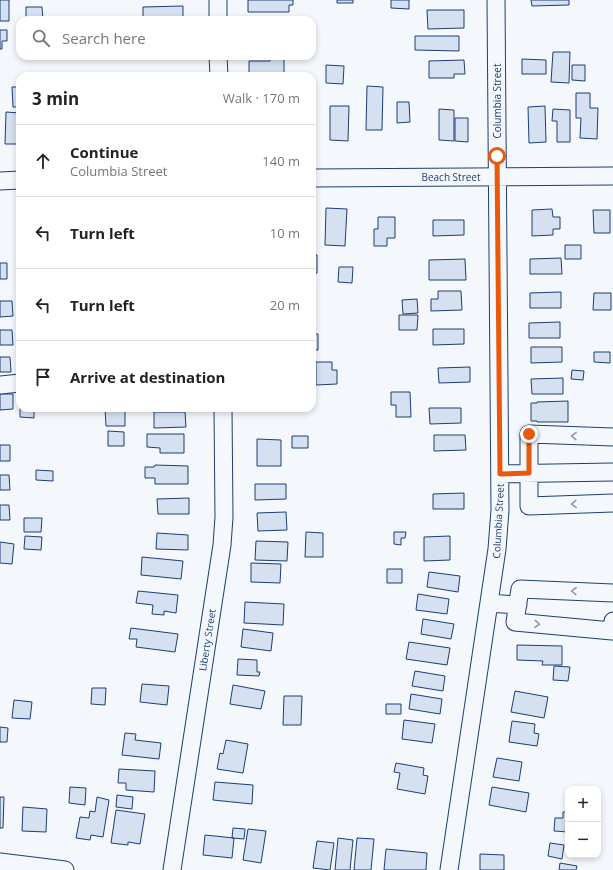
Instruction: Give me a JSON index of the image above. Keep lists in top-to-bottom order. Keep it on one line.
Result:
{"streets":{"street":["Columbia Street","Beach Street","Liberty Street"]},"crossings":[["Columbia Street","Beach Street"]],"page":{"search":"Search here","heading":["3 min","Walk · 170 m"],"list":[["Continue","Columbia Street","140 m"],["Turn left","10 m"],["Turn left","20 m"],"Arrive at destination"],"map_buttons":["+","−"]}}
